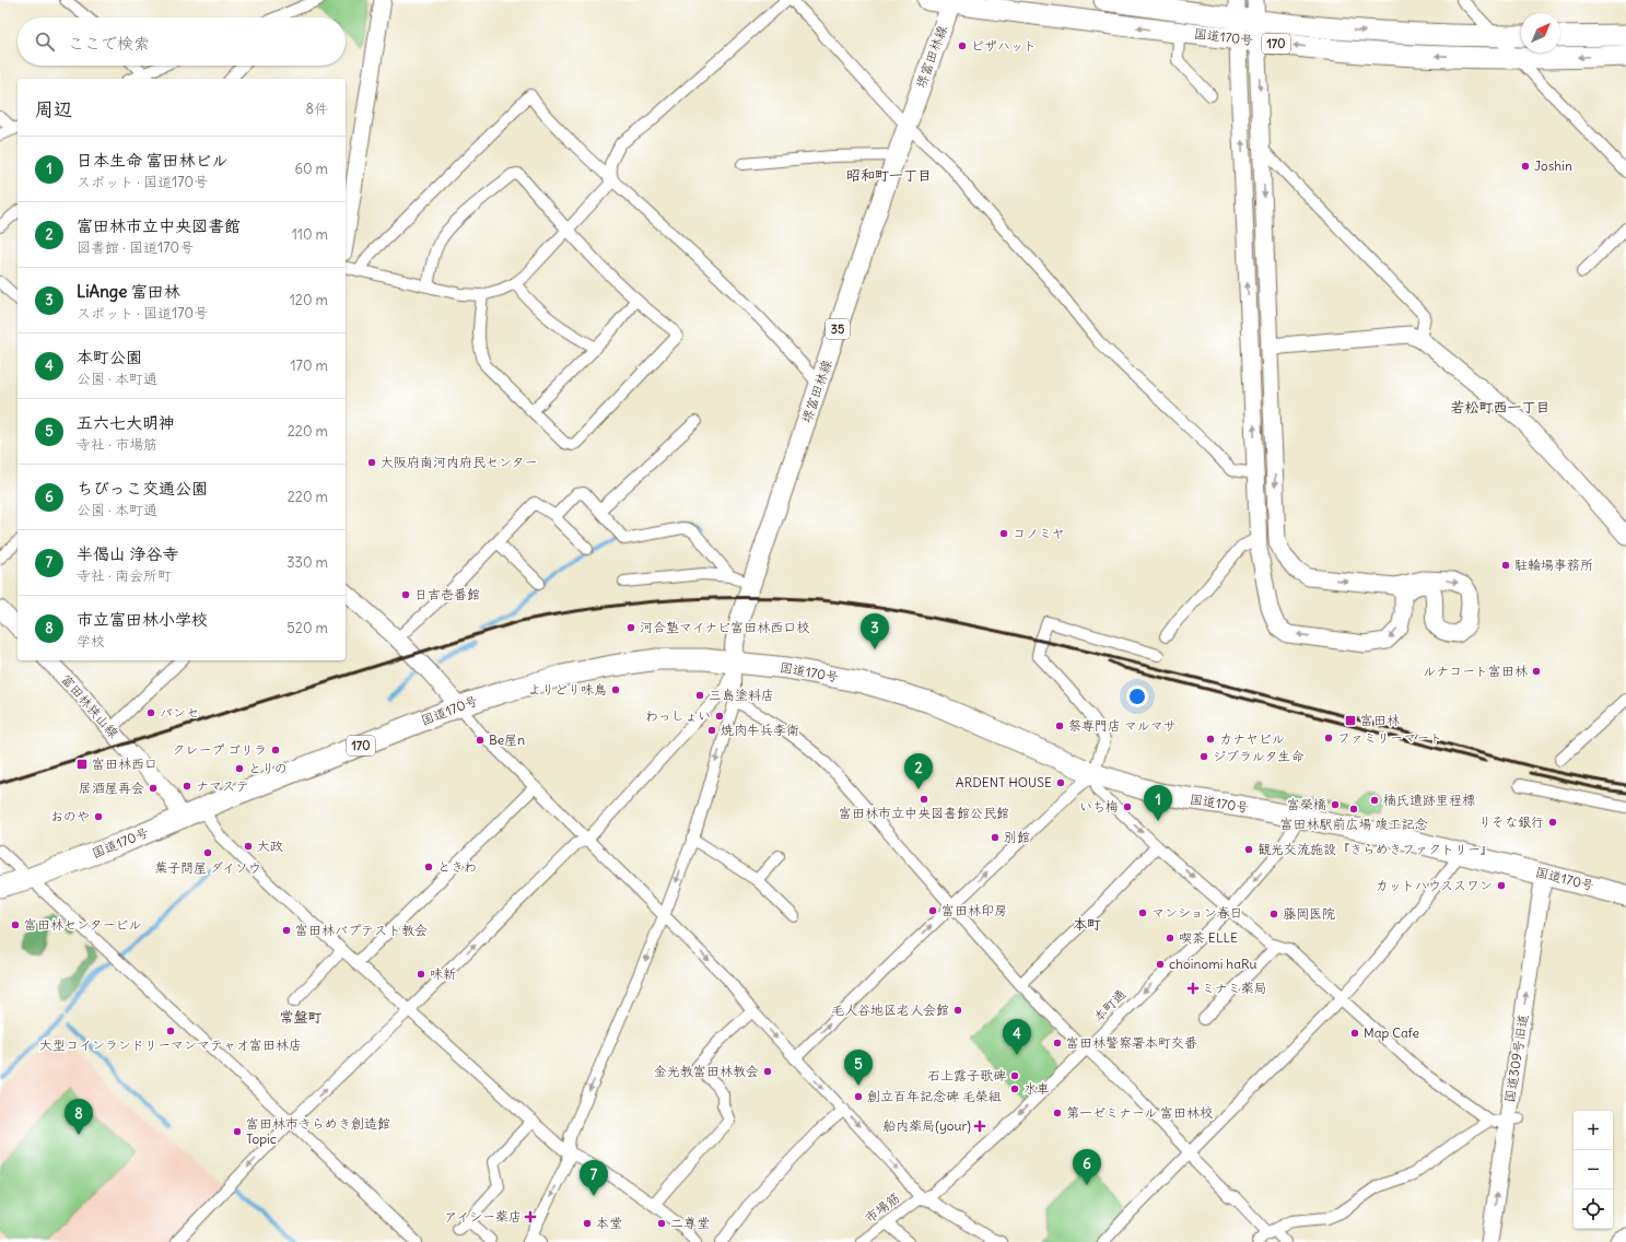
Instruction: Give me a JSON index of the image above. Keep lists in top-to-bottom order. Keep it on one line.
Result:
{"streets":{"highway":["国道170号","170"],"main road":["堺富田林線","35"],"street":["富田林狭山線","本町通","国道309号旧道","市場筋"]},"crossings":[["国道170号","堺富田林線"],["国道170号","富田林狭山線"],["国道170号","本町通"],["国道170号","国道309号旧道"],["本町通","市場筋"]],"one_way":["国道309号旧道"],"districts":["昭和町一丁目","若松町西一丁目","本町","常盤町"],"places":{"other":["ピザハット","Joshin","大阪府南河内府民センター","コノミヤ","駐輪場事務所","日吉壱番館","河合塾マイナビ富田林西口校","ルナコート富田林","よりどり味鳥","三島塗料店","パンセ","わっしょい","祭専門店 マルマサ","焼肉牛兵李衛","ファミリーマート","カナヤビル","Be屋n","クレープ ゴリラ","ジブラルタ生命","とりの","ARDENT HOUSE","ナマステ","居酒屋再会","富田林市立中央図書館公民館","楠氏遺跡里程標","富榮橋","いち梅","富田林駅前広場 竣工記念","おのや","りそな銀行","別館","大政","観光交流施設『きらめきファクトリー』","菓子問屋 ダイソウ","ときわ","カットハウススワン","富田林印房","マンション春日","藤岡医院","富田林センタービル","富田林バプテスト教会","喫茶 ELLE","choinomi haRu","味新","毛人谷地区老人会館","大型コインランドリーマンマテャオ富田林店","Map Cafe","富田林警察署本町交番","金光教富田林教会","石上露子歌碑","水車","創立百年記念碑 毛榮組","第一ゼミナール 富田林校","富田林市きらめき創造館 Topic","本堂","二尊堂"],"transit":["富田林","富田林西口"],"health":["ミナミ薬局","船内薬局(your)","アイシー薬店"]},"north":"top right","page":{"search":"ここで検索","heading":["周辺","8件"],"list":[{"mark":"1","name":"日本生命 富田林ビル","note":"スポット · 国道170号","value":"60 m"},{"mark":"2","name":"富田林市立中央図書館","note":"図書館 · 国道170号","value":"110 m"},{"mark":"3","name":"LiAnge 富田林","note":"スポット · 国道170号","value":"120 m"},{"mark":"4","name":"本町公園","note":"公園 · 本町通","value":"170 m"},{"mark":"5","name":"五六七大明神","note":"寺社 · 市場筋","value":"220 m"},{"mark":"6","name":"ちびっこ交通公園","note":"公園 · 本町通","value":"220 m"},{"mark":"7","name":"半偈山 浄谷寺","note":"寺社 · 南会所町","value":"330 m"},{"mark":"8","name":"市立富田林小学校","note":"学校","value":"520 m"}],"pins":["3","2","1","4","5","8","6","7"],"map_buttons":["+","−"]}}
